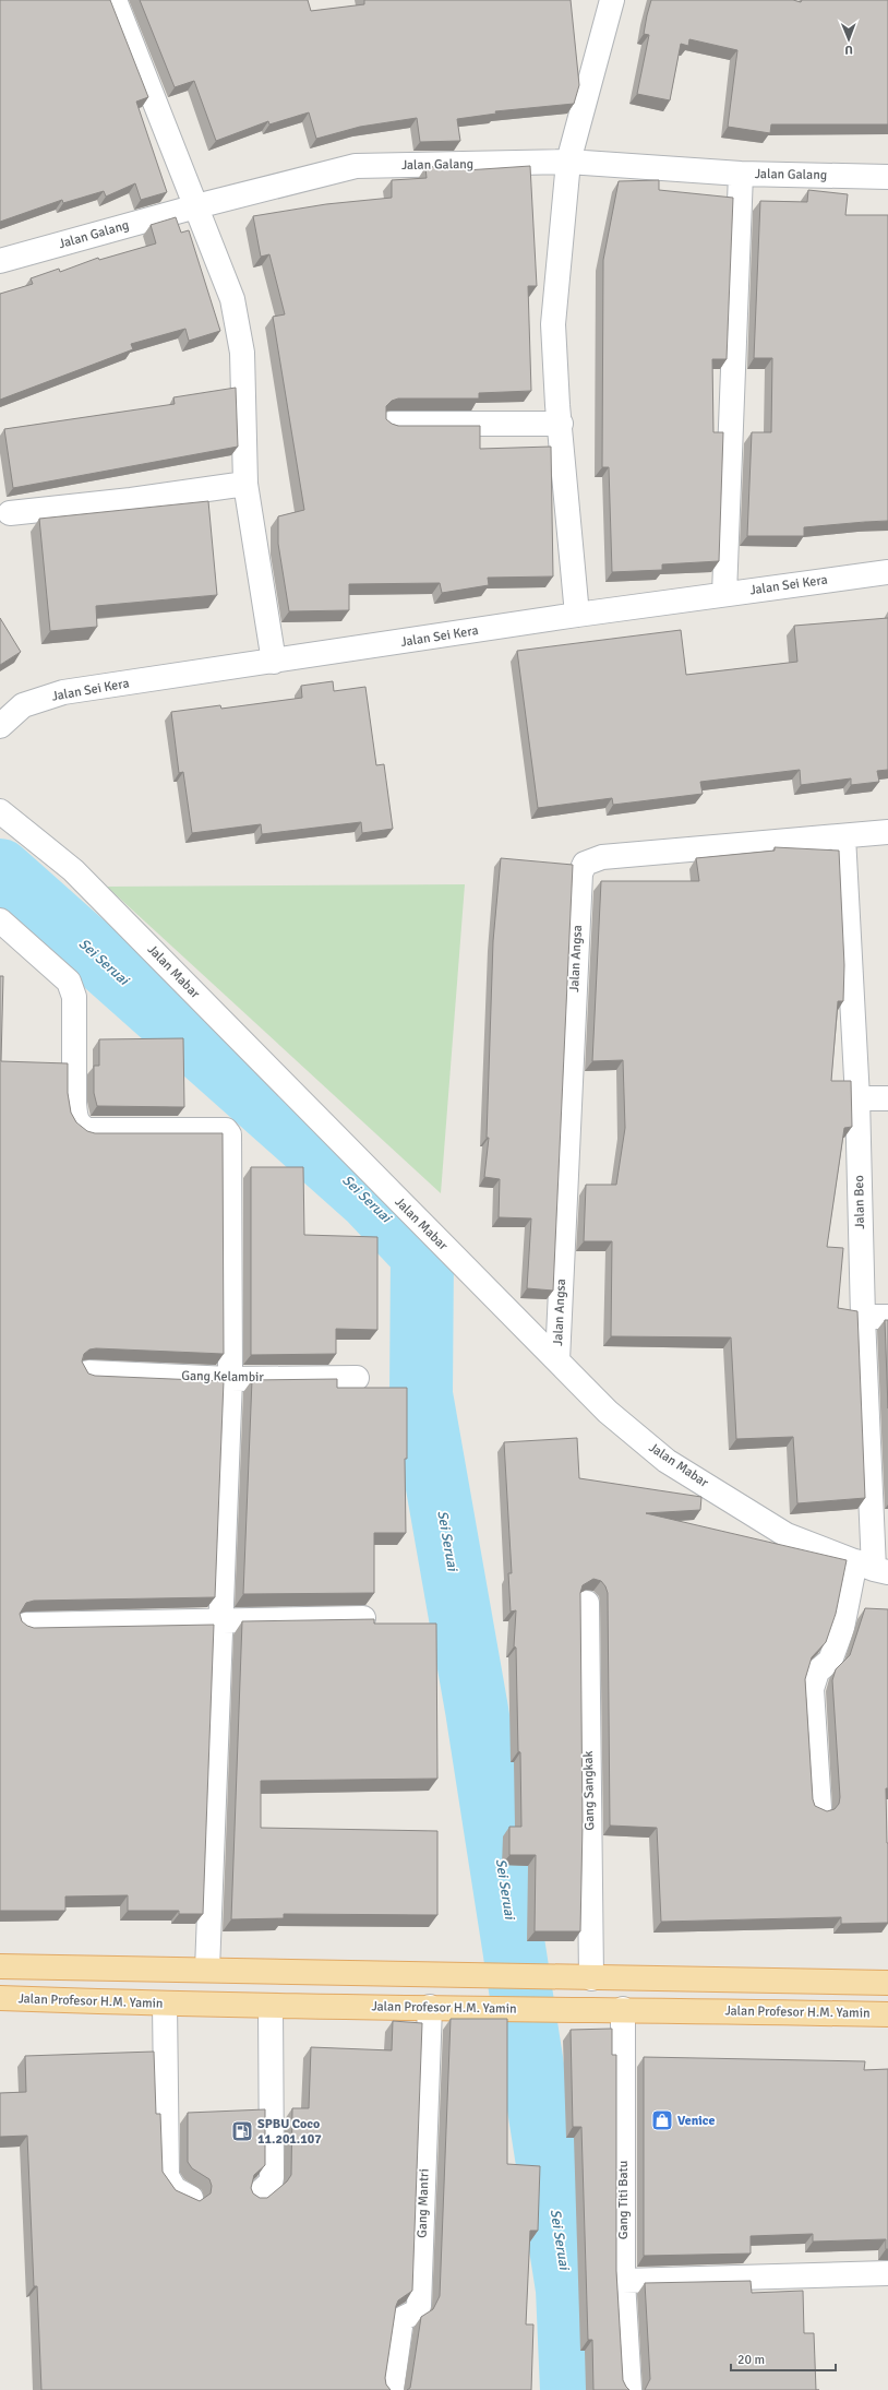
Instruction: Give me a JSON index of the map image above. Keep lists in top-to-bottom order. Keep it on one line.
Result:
{"streets":{"main road":["Jalan Profesor H.M. Yamin"],"street":["Jalan Galang","Jalan Sei Kera","Jalan Angsa","Jalan Mabar","Jalan Beo","Gang Kelambir","Gang Sangkak","Gang Titi Batu","Gang Mantri"]},"crossings":[["Jalan Angsa","Jalan Mabar"],["Jalan Angsa","Jalan Beo"],["Jalan Mabar","Jalan Beo"],["Jalan Profesor H.M. Yamin","Gang Titi Batu"],["Jalan Profesor H.M. Yamin","Gang Mantri"]],"water":["Sei Seruai"],"places":{"shop":["Venice"],"fuel station":["SPBU Coco 11.201.107"]},"scale_bar":"20 m","north":"bottom"}
